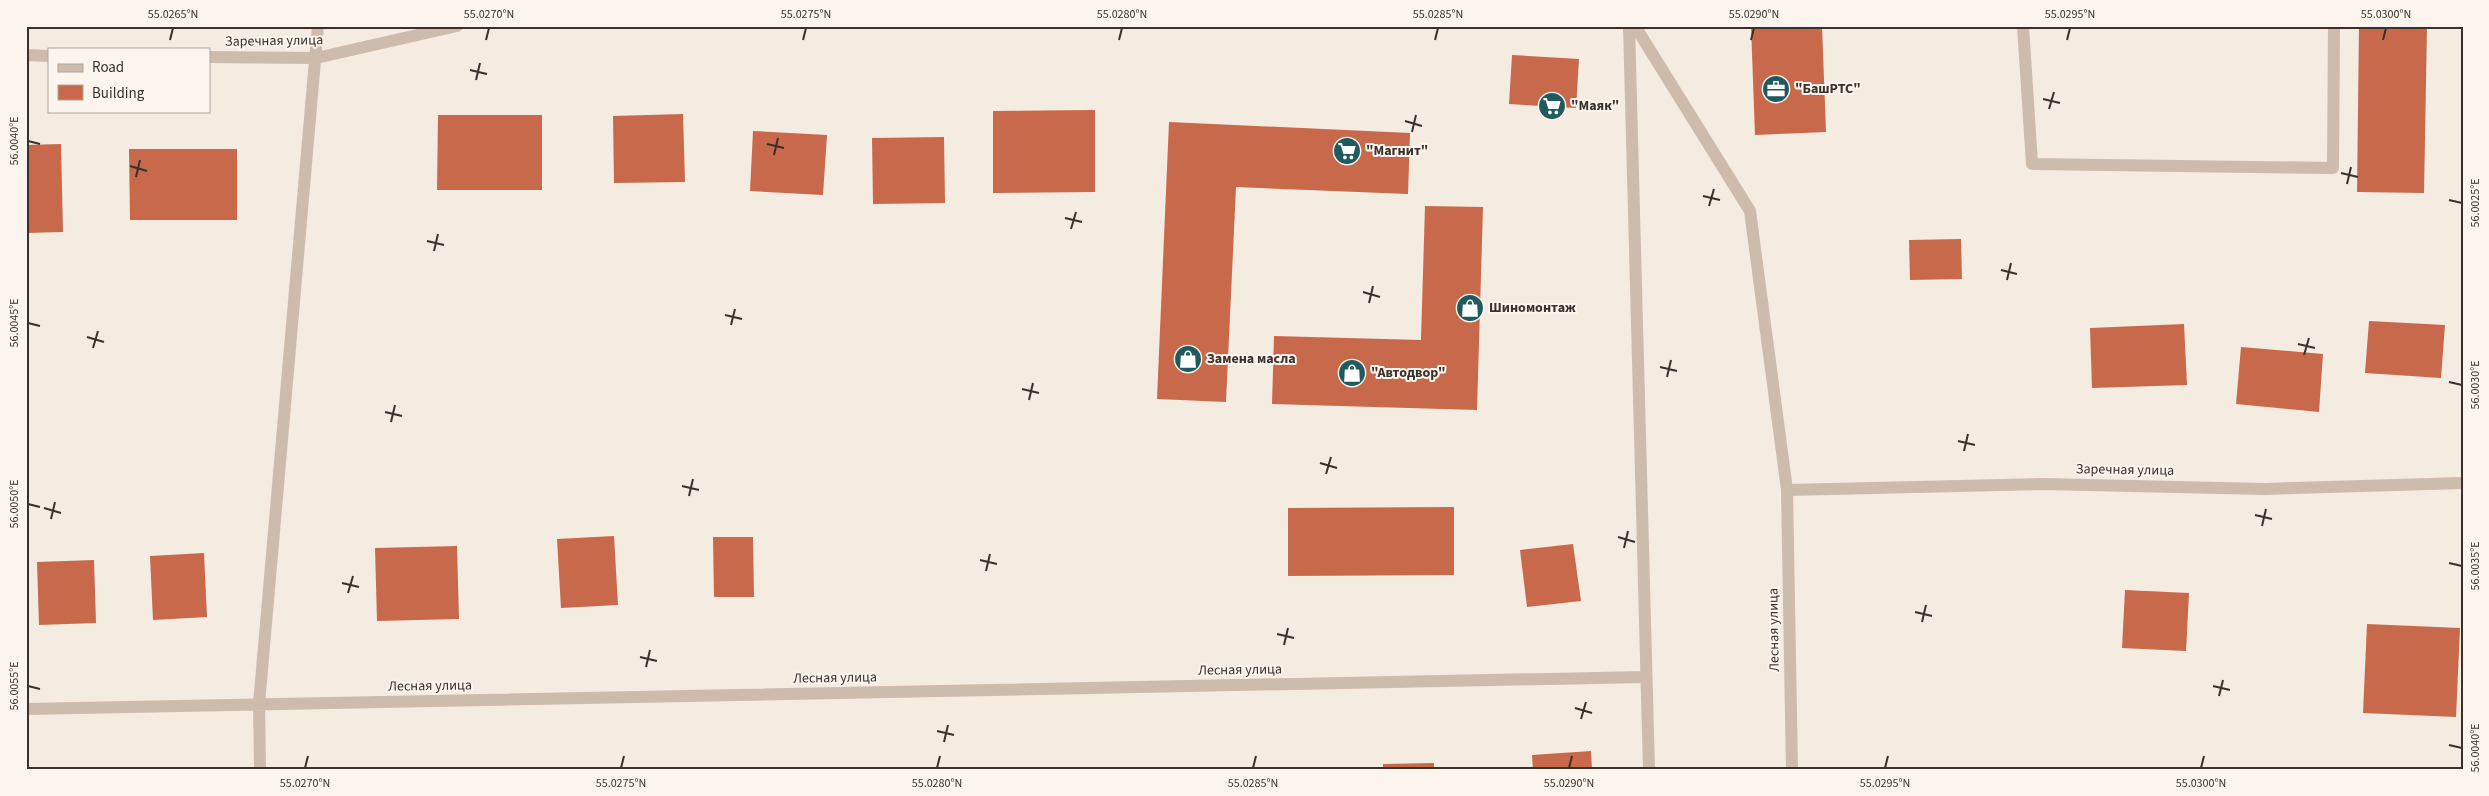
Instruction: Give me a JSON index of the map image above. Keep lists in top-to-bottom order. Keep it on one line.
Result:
{"streets":{"street":["Заречная улица","Лесная улица"]},"crossings":[["Заречная улица","Лесная улица"]],"places":{"office":["\"БашРТС\""],"supermarket":["\"Маяк\"","\"Магнит\""],"shop":["Шиномонтаж","Замена масла","\"Автодвор\""]},"legend":["Road","Building"],"coordinates":["55.0265°N","55.0270°N","55.0275°N","55.0280°N","55.0285°N","55.0290°N","55.0295°N","55.0300°N","56.0040°E","56.0025°E","56.0045°E","56.0030°E","56.0050°E","56.0035°E","56.0055°E"]}
